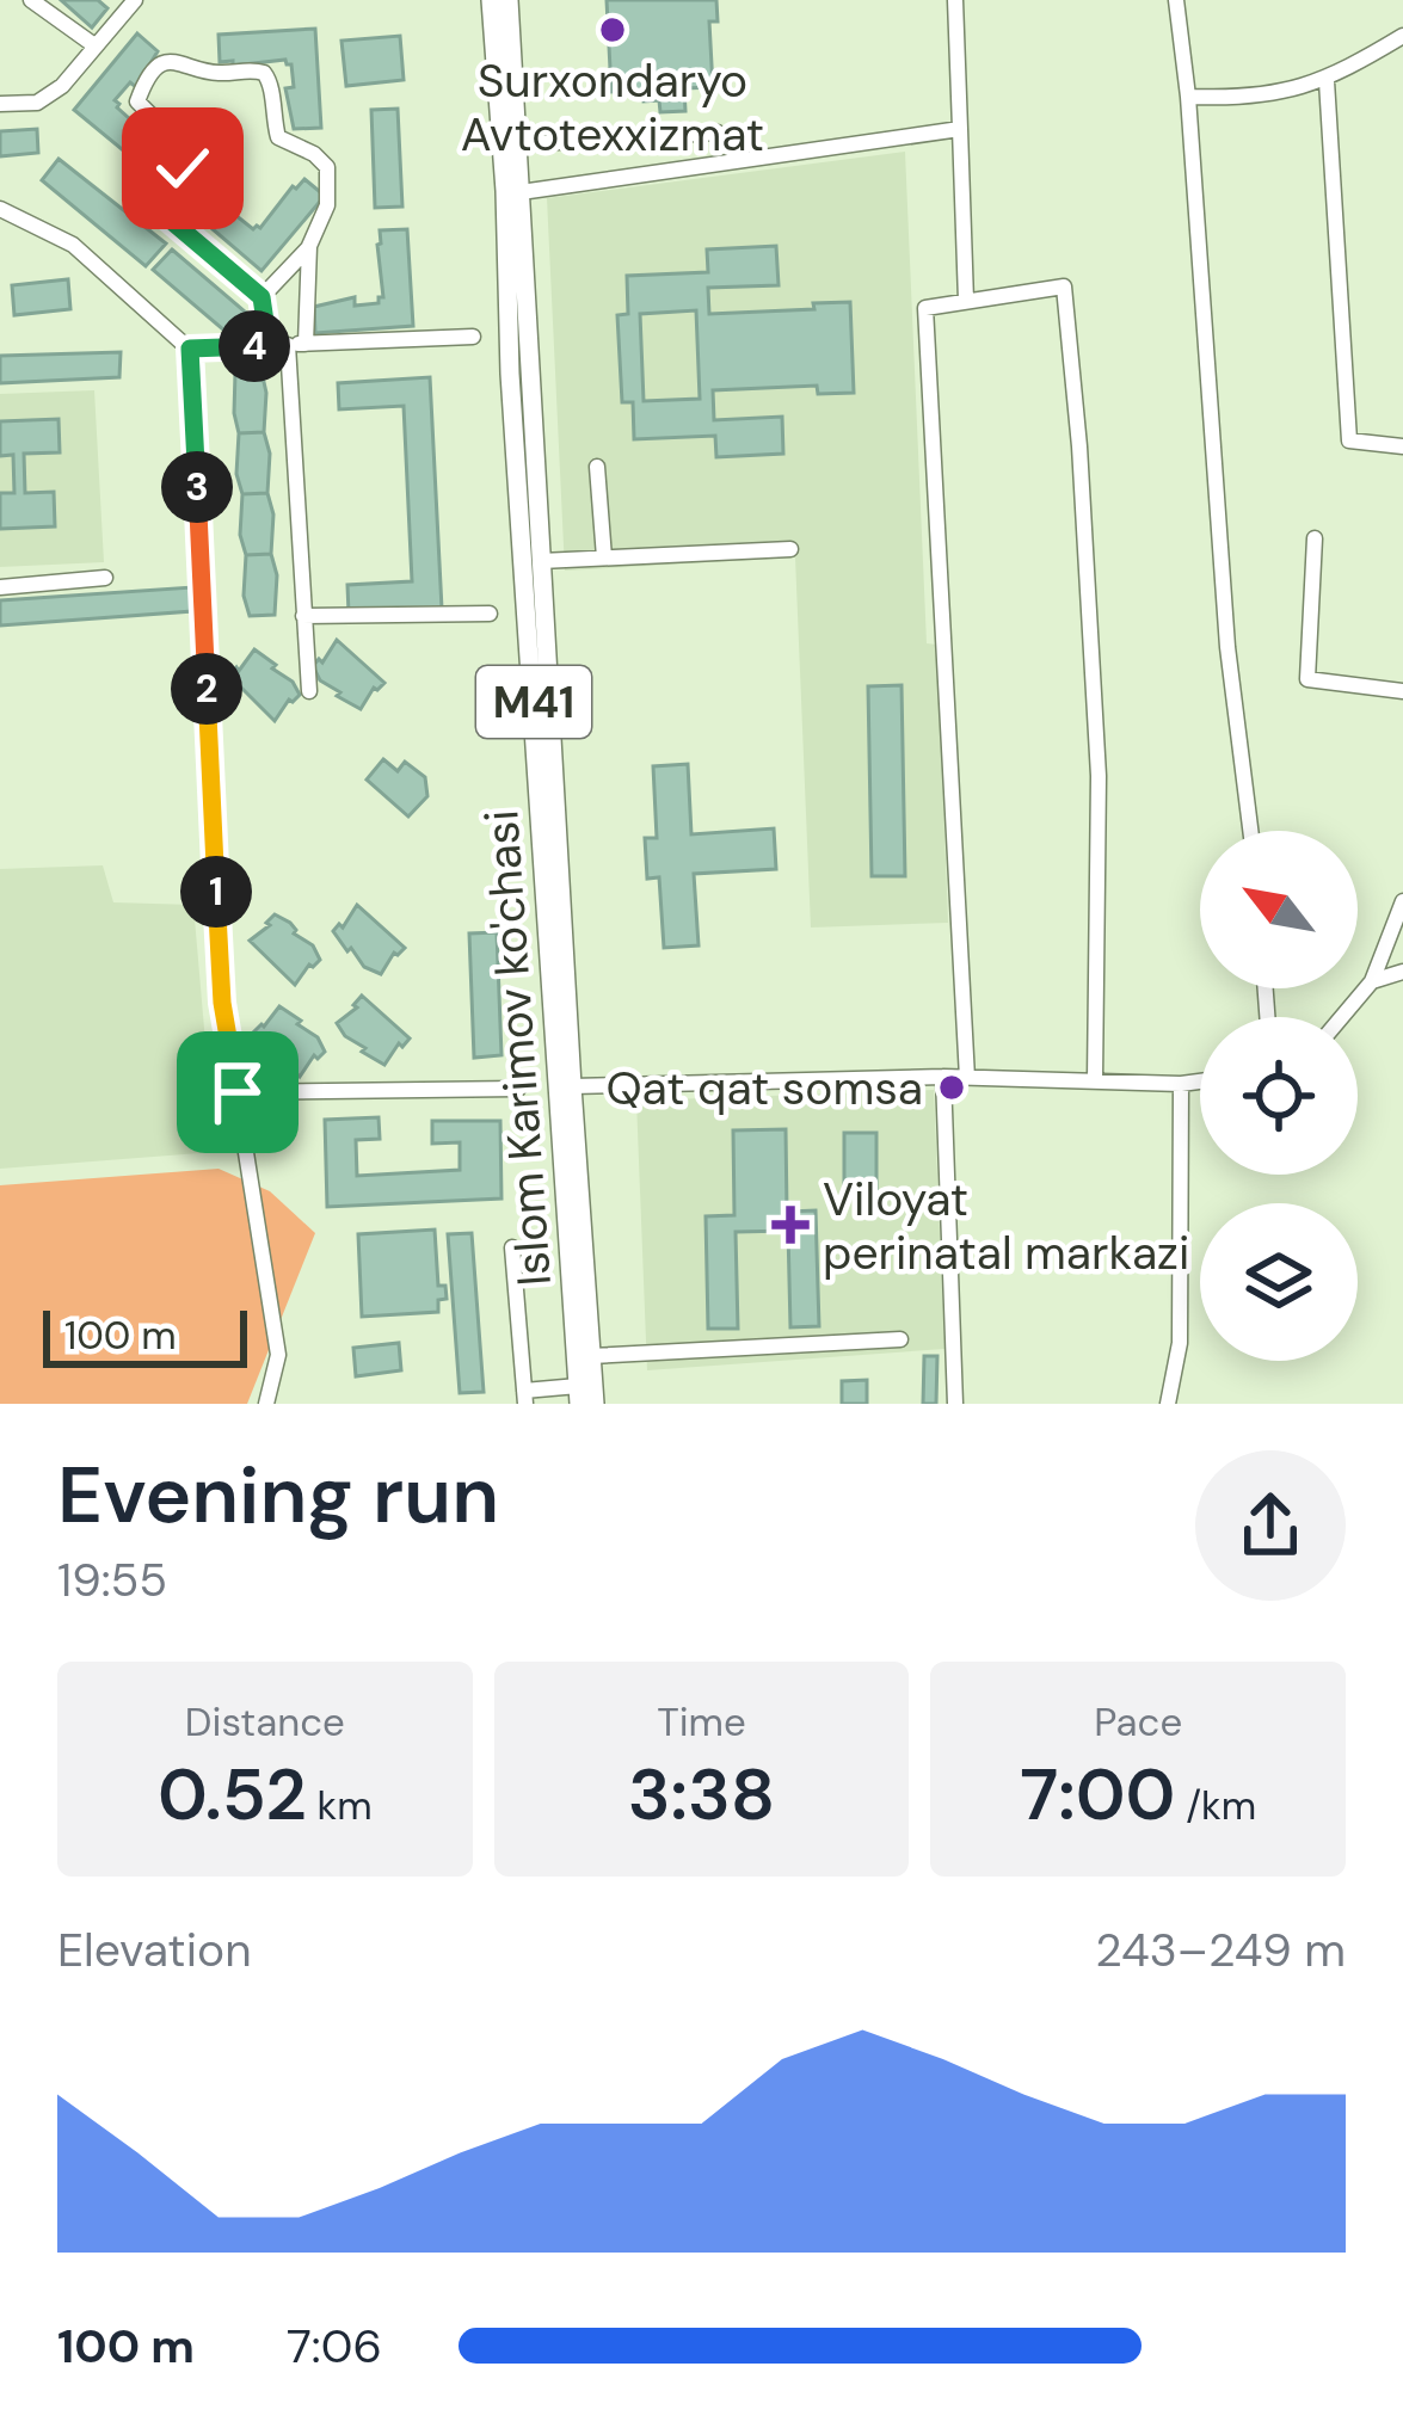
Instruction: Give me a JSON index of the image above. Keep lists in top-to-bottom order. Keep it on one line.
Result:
{"streets":{"main road":["M41","Islom Karimov ko'chasi"]},"places":{"other":["Surxondaryo Avtotexxizmat","Qat qat somsa"],"health":["Viloyat perinatal markazi"]},"scale_bar":"100 m","north":"top left","page":{"pins":["4","3","2","1"],"scale":"100 m","heading":["Evening run","19:55"],"stats":[["Distance","0.52 km"],["Time","3:38"],["Pace","7:00 /km"]],"chart":["Elevation","243–249 m"],"list":[{"name":"100 m","note":"7:06"}]}}
